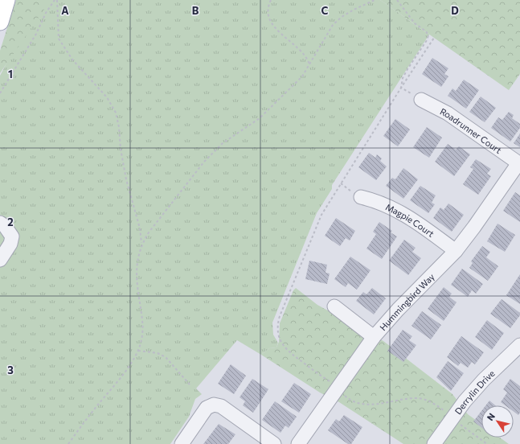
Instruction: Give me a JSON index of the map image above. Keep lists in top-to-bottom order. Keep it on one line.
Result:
{"streets":{"street":["Roadrunner Court","Magpie Court","Hummingbird Way","Derrylin Drive"]},"crossings":[["Roadrunner Court","Hummingbird Way"],["Magpie Court","Hummingbird Way"]],"north":"top left","grid":{"columns":["A","B","C","D"],"rows":["1","2","3"]}}
